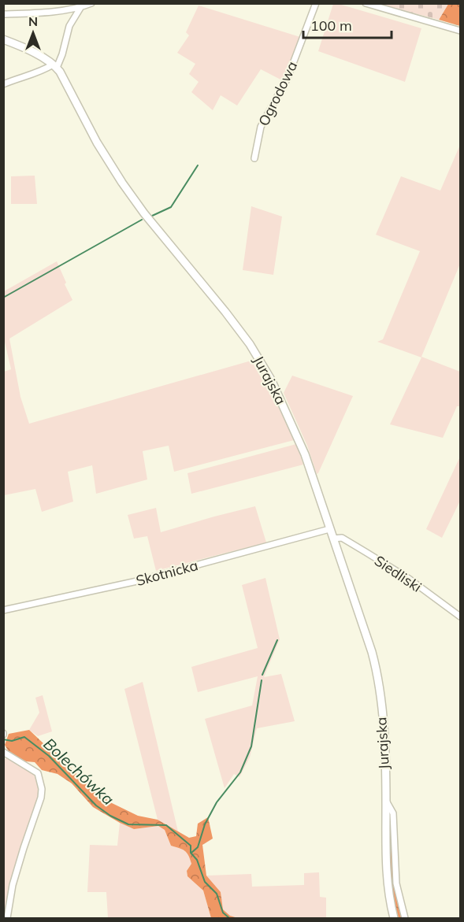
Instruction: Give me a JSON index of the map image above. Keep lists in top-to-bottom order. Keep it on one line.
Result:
{"streets":{"street":["Ogrodowa","Jurajska","Skotnicka","Siedliski"]},"crossings":[["Jurajska","Skotnicka"],["Jurajska","Siedliski"]],"water":["Bolechówka"],"scale_bar":"100 m","north":"top"}
